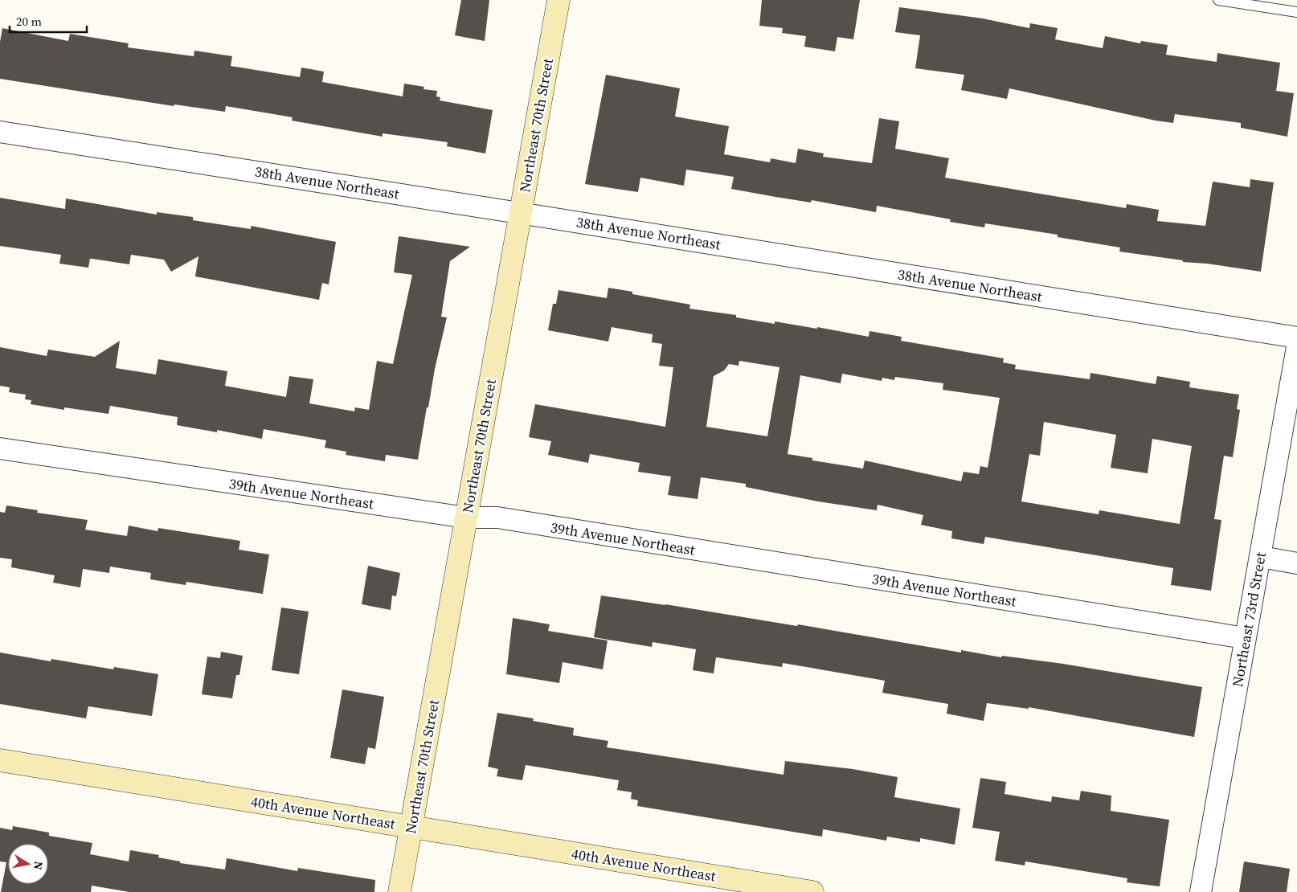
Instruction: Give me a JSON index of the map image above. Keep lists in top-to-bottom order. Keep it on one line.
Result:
{"streets":{"street":["Northeast 70th Street","38th Avenue Northeast","39th Avenue Northeast","Northeast 73rd Street","40th Avenue Northeast"]},"crossings":[["Northeast 70th Street","38th Avenue Northeast"],["Northeast 70th Street","39th Avenue Northeast"],["Northeast 70th Street","40th Avenue Northeast"],["39th Avenue Northeast","Northeast 73rd Street"]],"scale_bar":"20 m","north":"right"}
